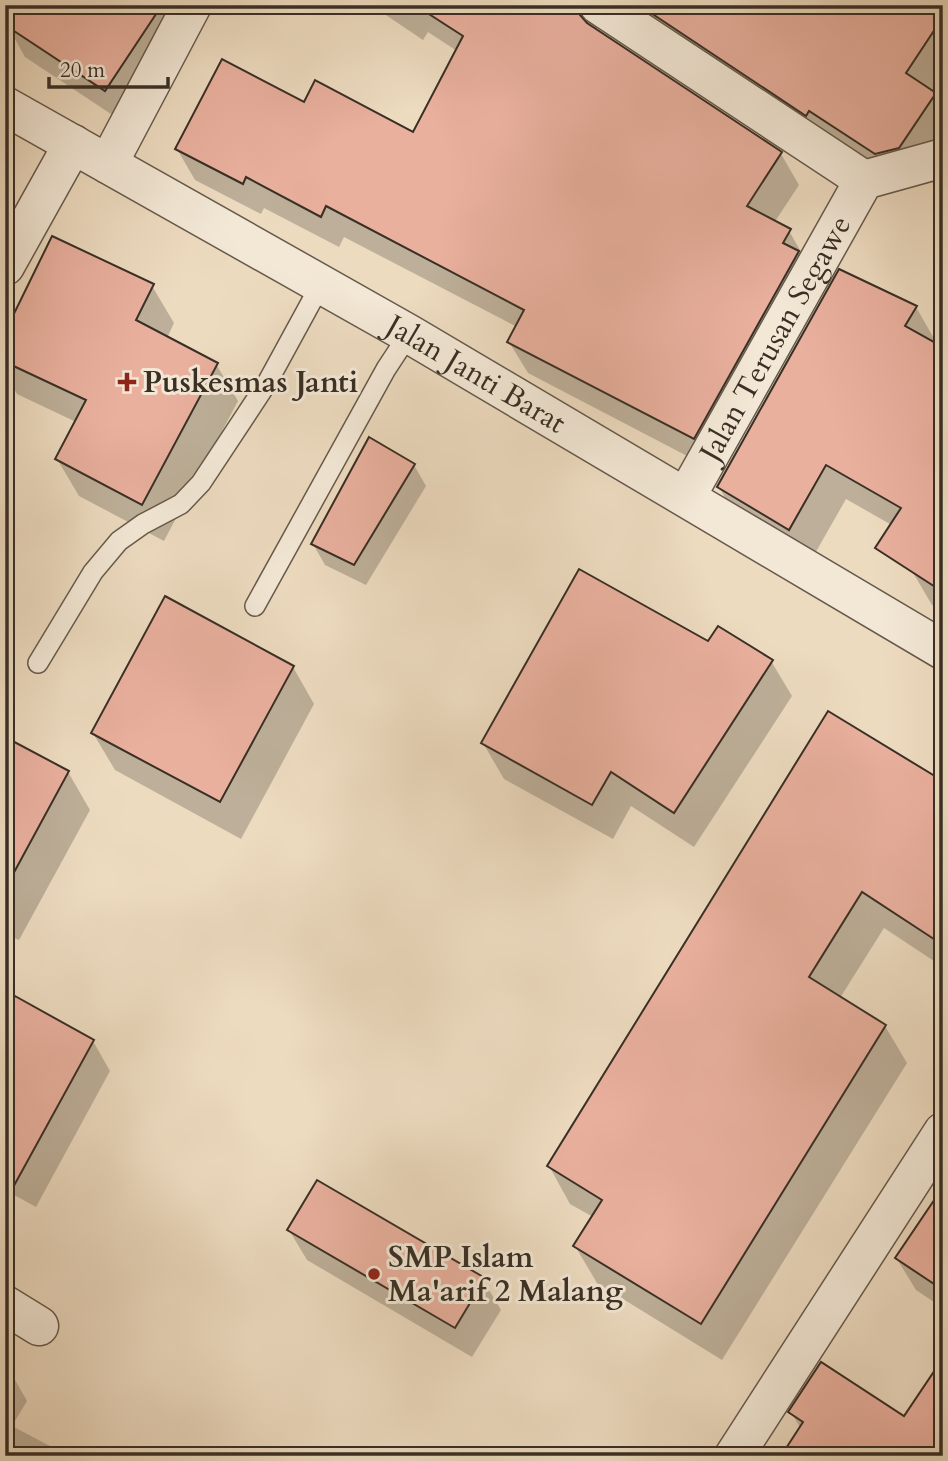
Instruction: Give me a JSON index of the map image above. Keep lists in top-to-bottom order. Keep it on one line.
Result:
{"streets":{"street":["Jalan Terusan Segawe","Jalan Janti Barat"]},"crossings":[["Jalan Terusan Segawe","Jalan Janti Barat"]],"places":{"health":["Puskesmas Janti"],"other":["SMP Islam Ma'arif 2 Malang"]},"scale_bar":"20 m"}
